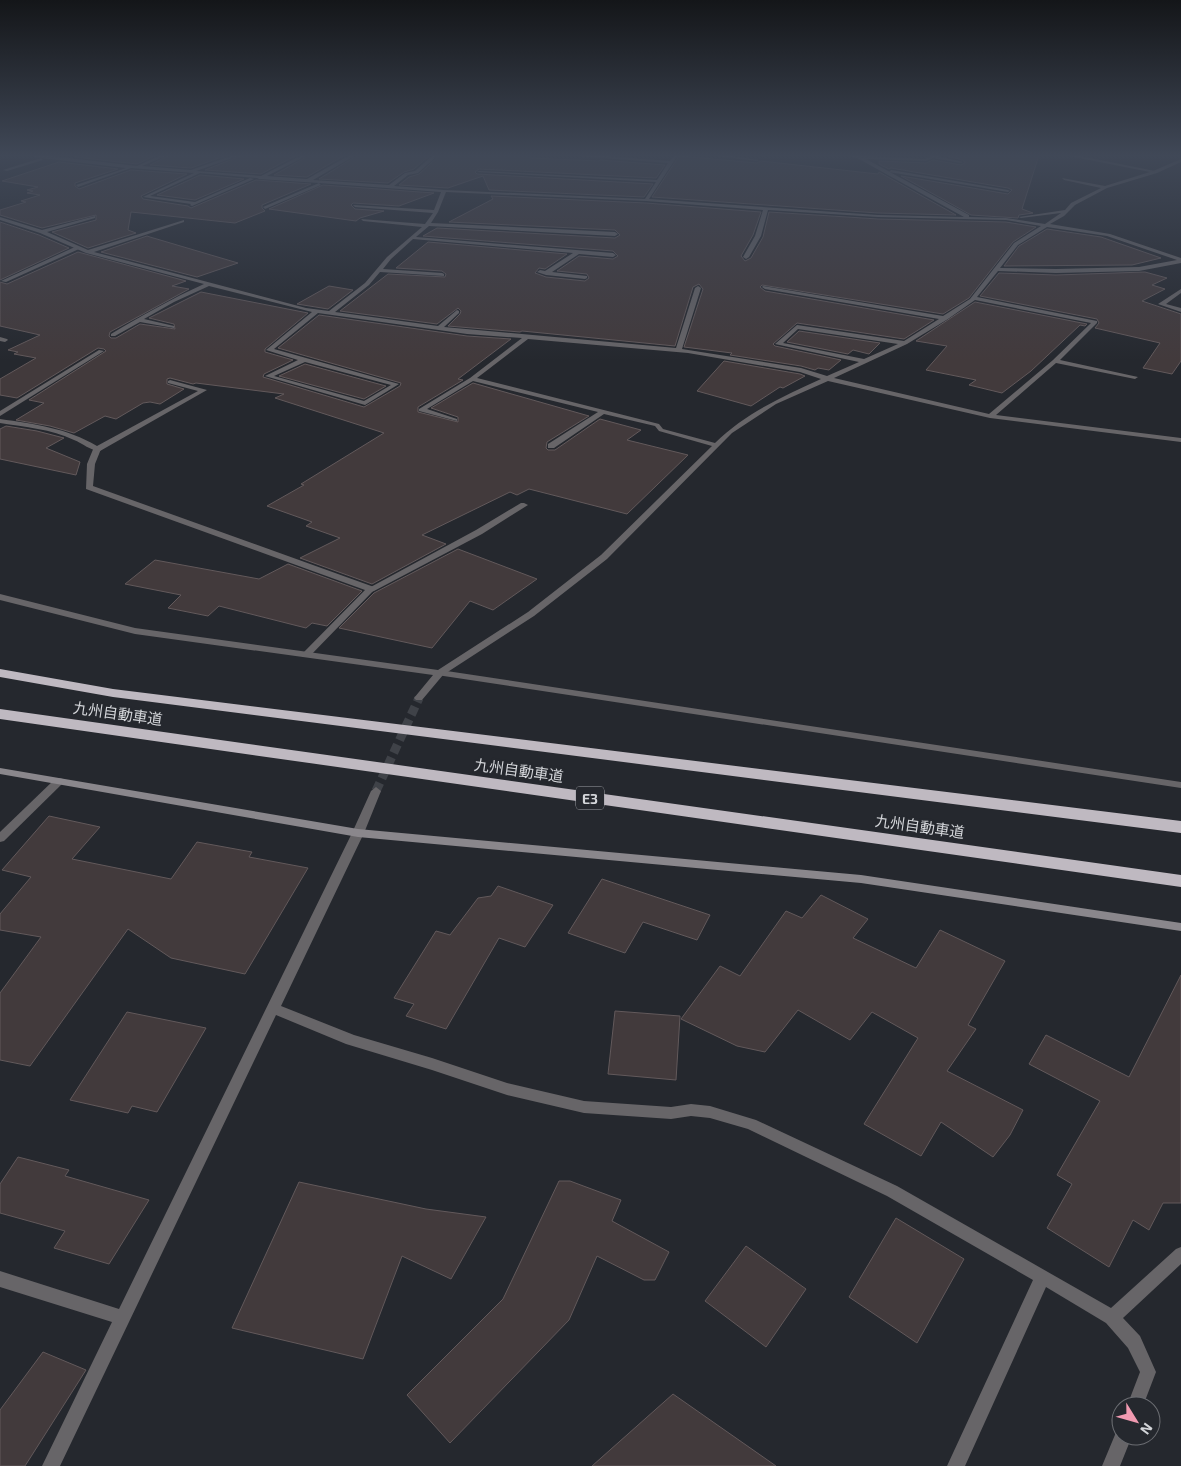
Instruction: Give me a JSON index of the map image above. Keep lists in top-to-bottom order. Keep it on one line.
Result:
{"streets":{"highway":["九州自動車道","E3"]},"north":"bottom right"}
